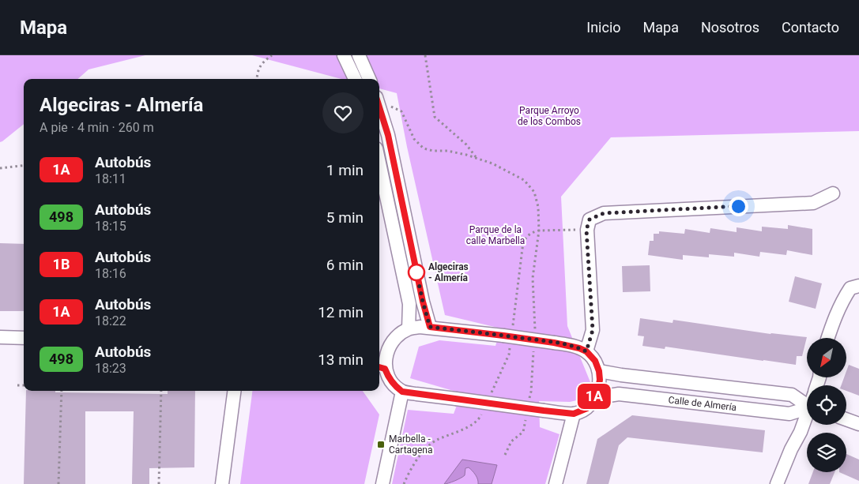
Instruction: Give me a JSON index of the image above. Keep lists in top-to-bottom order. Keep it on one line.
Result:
{"streets":{"street":["Calle de Almería"]},"parks":["Parque Arroyo de los Combos","Parque de la calle Marbella"],"places":{"other":["Algeciras - Almería"],"transit":["Marbella - Cartagena"]},"lines":["bus line 1A"],"north":"bottom left","page":{"header":"Mapa","nav":["Inicio","Mapa","Nosotros","Contacto"],"on_map":"1A","heading":["Algeciras - Almería","A pie · 4 min · 260 m"],"list":[{"mark":"1A","name":"Autobús","note":"18:11","value":"1 min"},{"mark":"498","name":"Autobús","note":"18:15","value":"5 min"},{"mark":"1B","name":"Autobús","note":"18:16","value":"6 min"},{"mark":"1A","name":"Autobús","note":"18:22","value":"12 min"},{"mark":"498","name":"Autobús","note":"18:23","value":"13 min"}]}}
